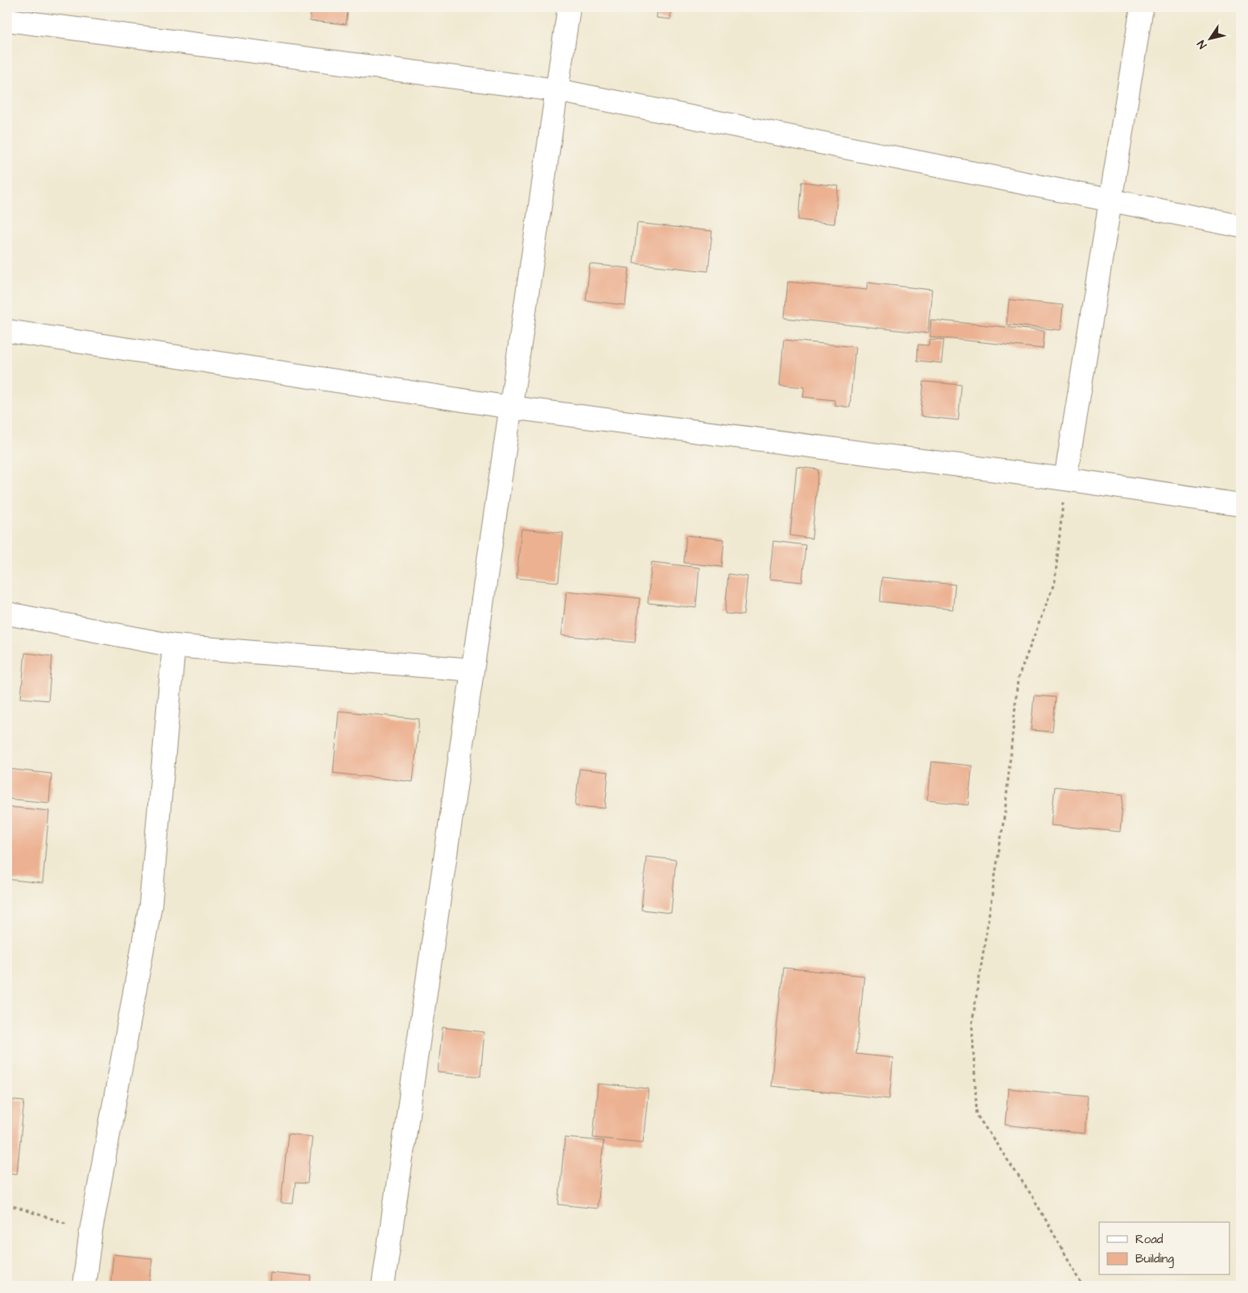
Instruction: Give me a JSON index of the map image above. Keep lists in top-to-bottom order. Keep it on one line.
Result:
{"legend":["Road","Building"],"north":"bottom left"}
